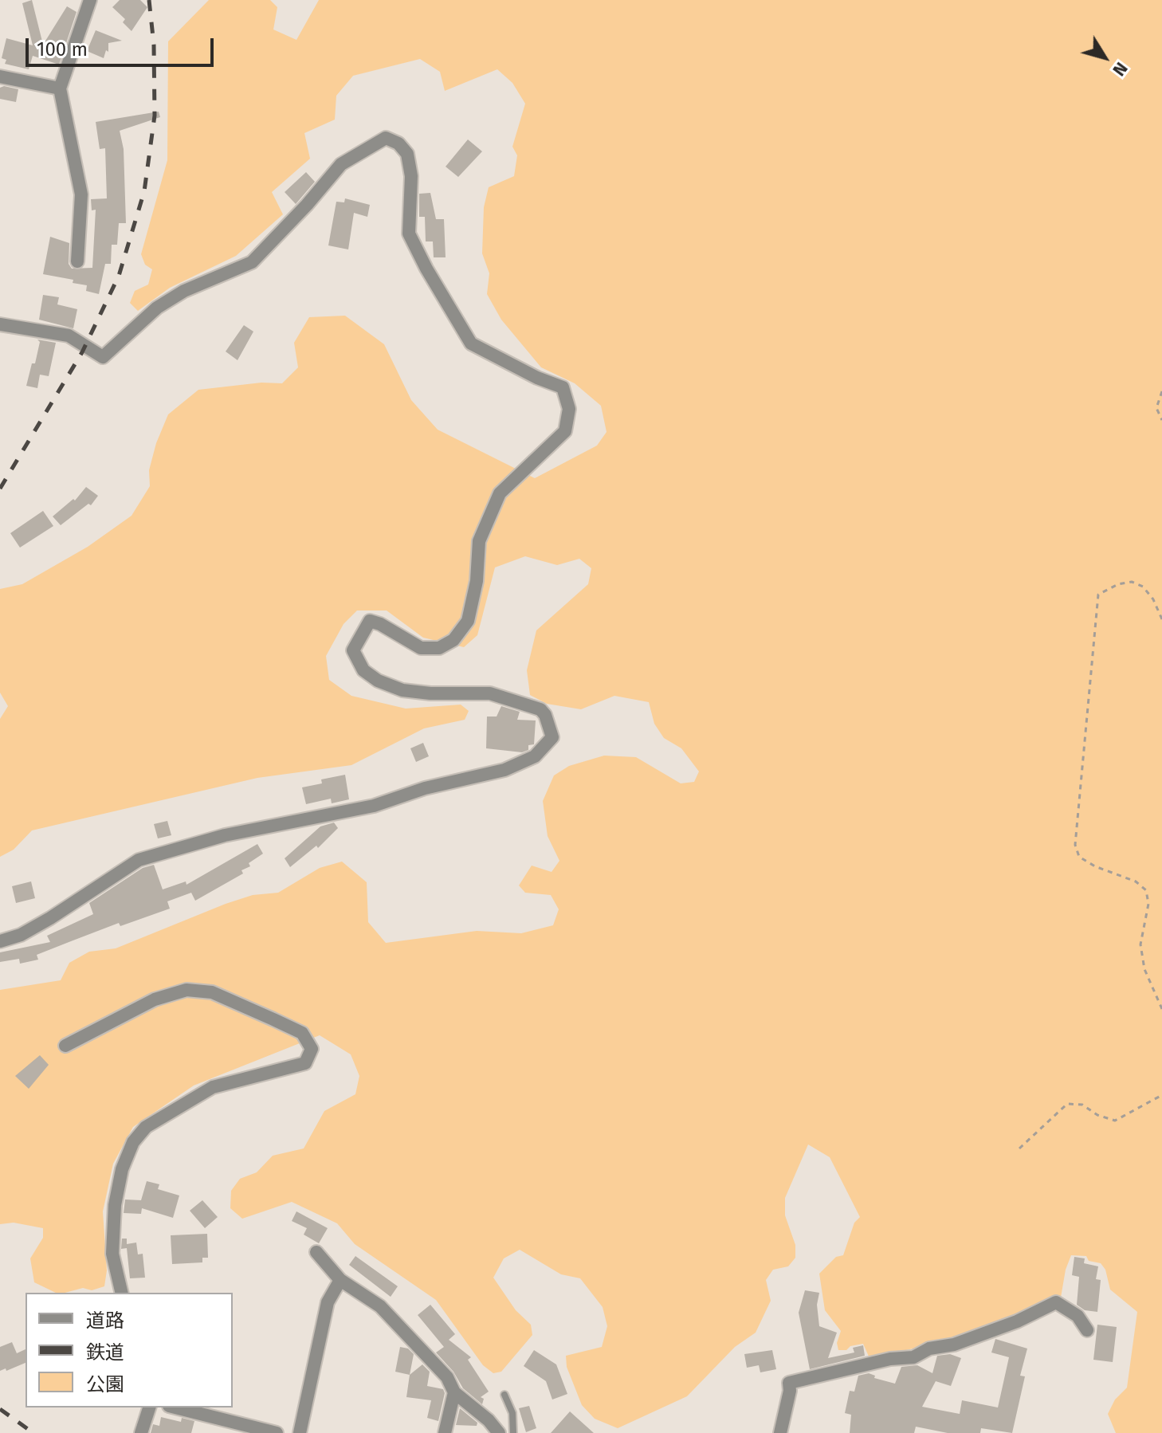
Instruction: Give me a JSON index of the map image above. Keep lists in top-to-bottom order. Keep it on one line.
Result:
{"legend":["道路","鉄道","公園"],"scale_bar":"100 m","north":"bottom right"}
